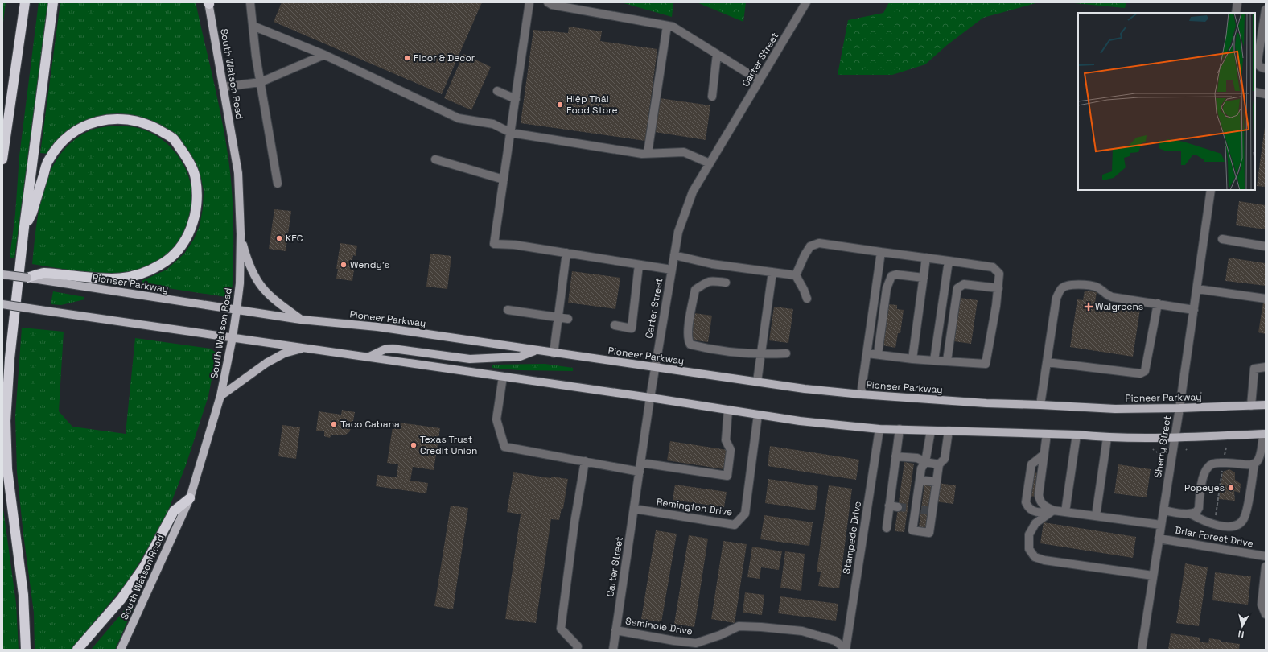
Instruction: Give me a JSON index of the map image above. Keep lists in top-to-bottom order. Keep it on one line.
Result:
{"streets":{"main road":["South Watson Road","Pioneer Parkway"],"street":["Carter Street","Sherry Street","Remington Drive","Briar Forest Drive","Stampede Drive","Seminole Drive"]},"crossings":[["Carter Street","Pioneer Parkway"],["Carter Street","Remington Drive"],["Carter Street","Seminole Drive"],["South Watson Road","Pioneer Parkway"],["Pioneer Parkway","Sherry Street"],["Sherry Street","Briar Forest Drive"],["Stampede Drive","Seminole Drive"]],"places":{"other":["Floor & Decor","Hiệp Thái Food Store","KFC","Wendy's","Taco Cabana","Texas Trust Credit Union","Popeyes"],"health":["Walgreens"]},"north":"bottom"}
